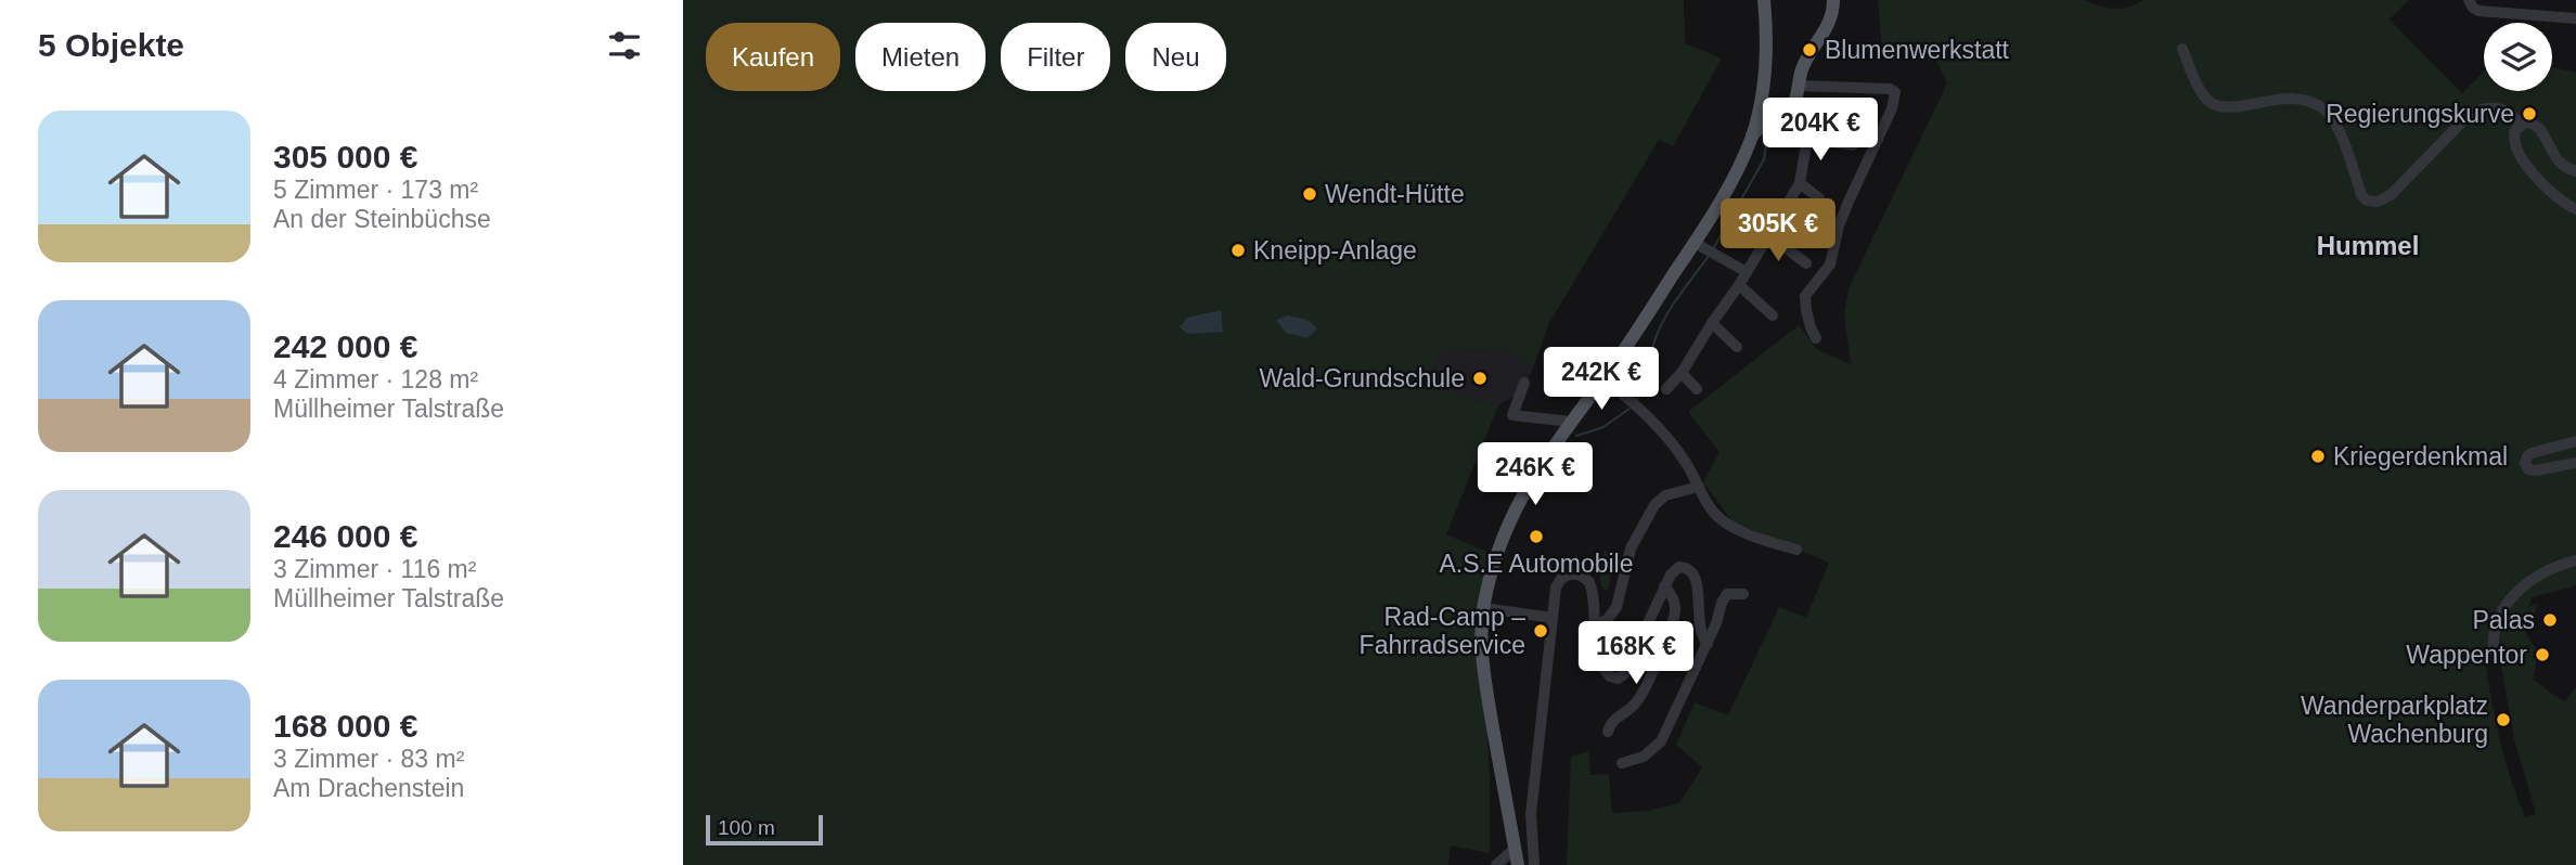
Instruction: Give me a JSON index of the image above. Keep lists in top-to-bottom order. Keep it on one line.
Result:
{"districts":["Hummel"],"places":["Blumenwerkstatt","Regierungskurve","Wendt-Hütte","Kneipp-Anlage","Wald-Grundschule","Kriegerdenkmal","A.S.E Automobile","Palas","Rad-Camp – Fahrradservice","Wappentor","Wanderparkplatz Wachenburg"],"scale_bar":"100 m","page":{"heading":"5 Objekte","chip":["Kaufen","Mieten","Filter","Neu"],"list":[{"name":"305 000 €","note":"5 Zimmer · 173 m² · An der Steinbüchse"},{"name":"242 000 €","note":"4 Zimmer · 128 m² · Müllheimer Talstraße"},{"name":"246 000 €","note":"3 Zimmer · 116 m² · Müllheimer Talstraße"},{"name":"168 000 €","note":"3 Zimmer · 83 m² · Am Drachenstein"}],"price":["204K €","305K €","242K €","246K €","168K €"],"scale":"100 m"}}
